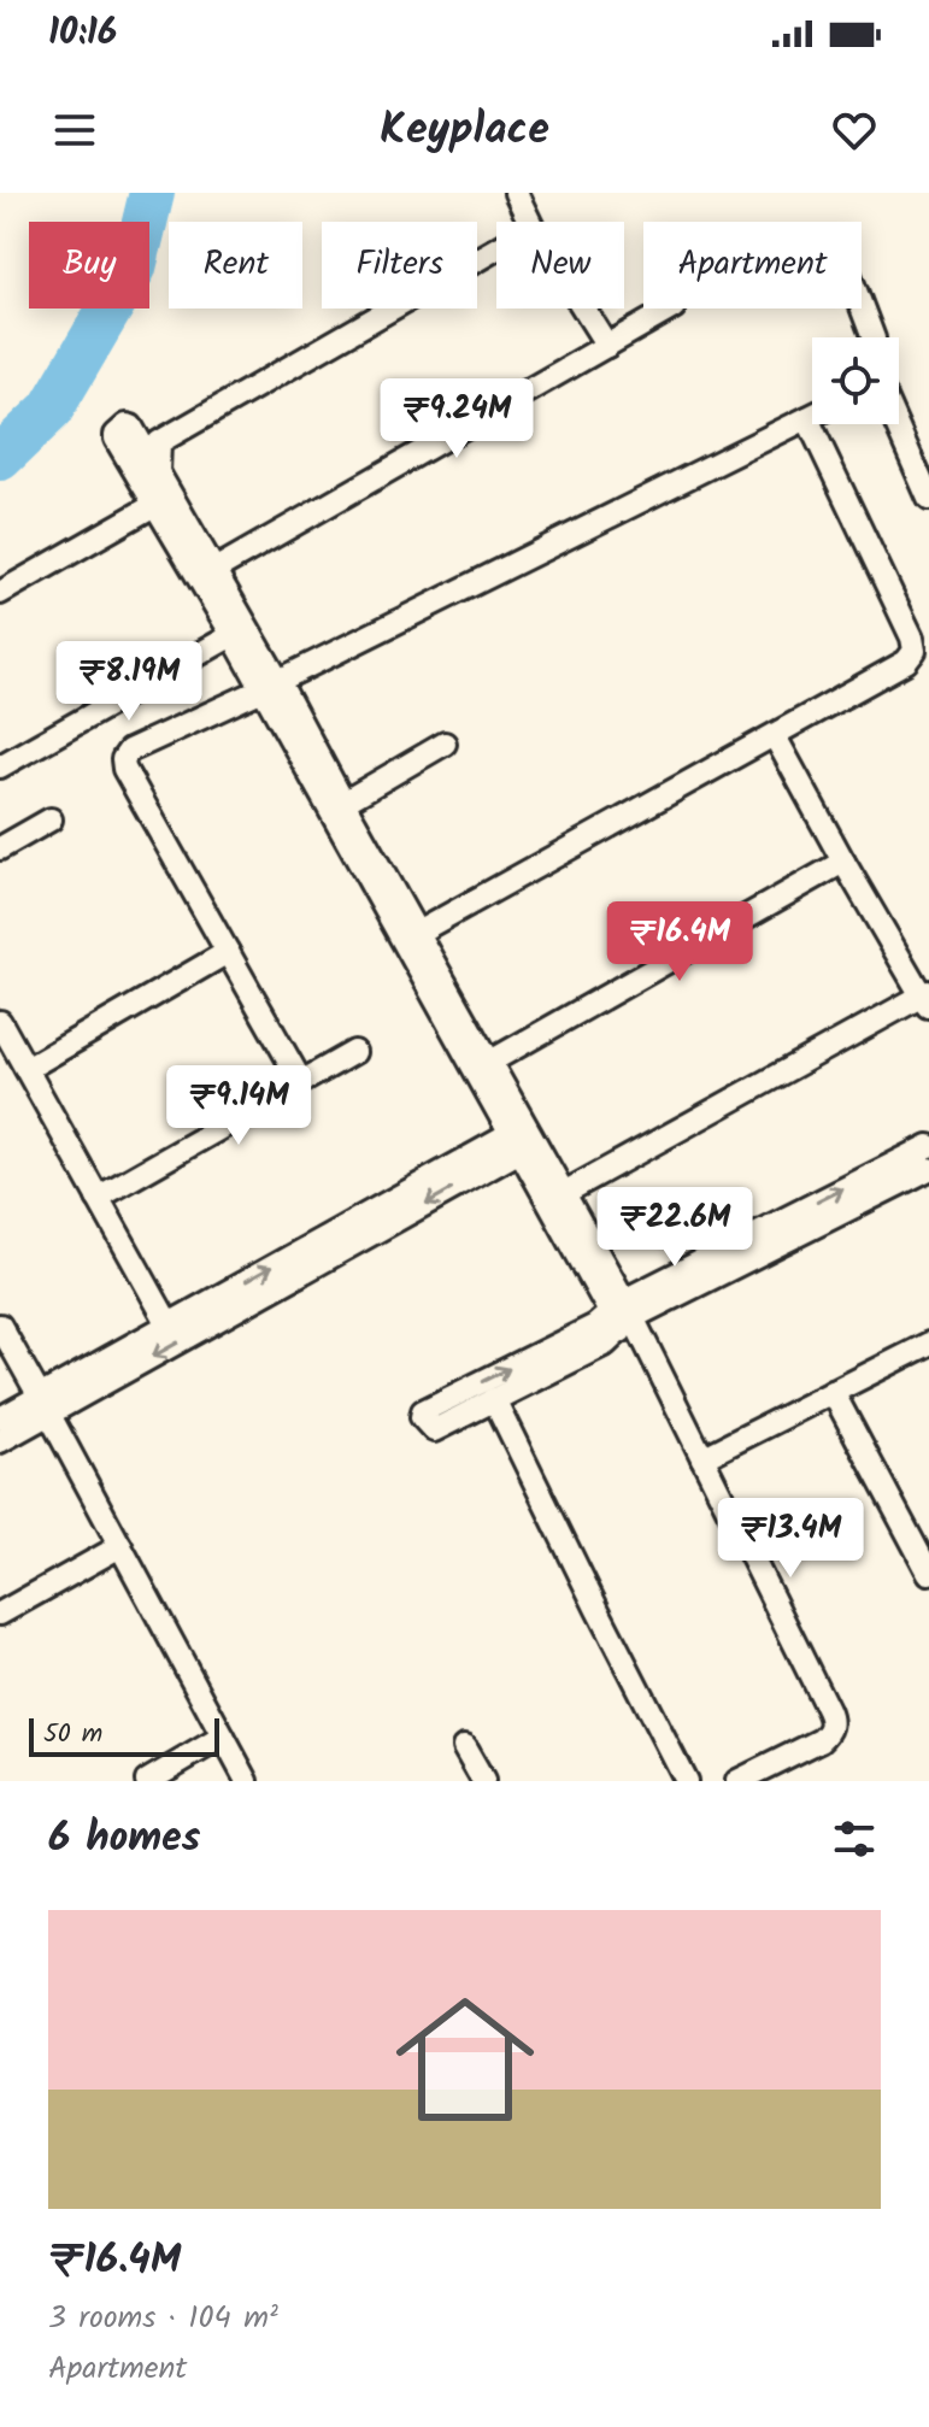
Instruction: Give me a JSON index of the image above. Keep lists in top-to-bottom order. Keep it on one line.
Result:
{"scale_bar":"50 m","page":{"status":"10:16","header":"Keyplace","chip":["Buy","Rent","Filters","New","Apartment"],"price":["₹9.24M","₹8.19M","₹16.4M","₹9.14M","₹22.6M","₹13.4M"],"scale":"50 m","heading":"6 homes","list":[{"name":"₹16.4M","note":"3 rooms · 104 m² · Apartment"}]}}
